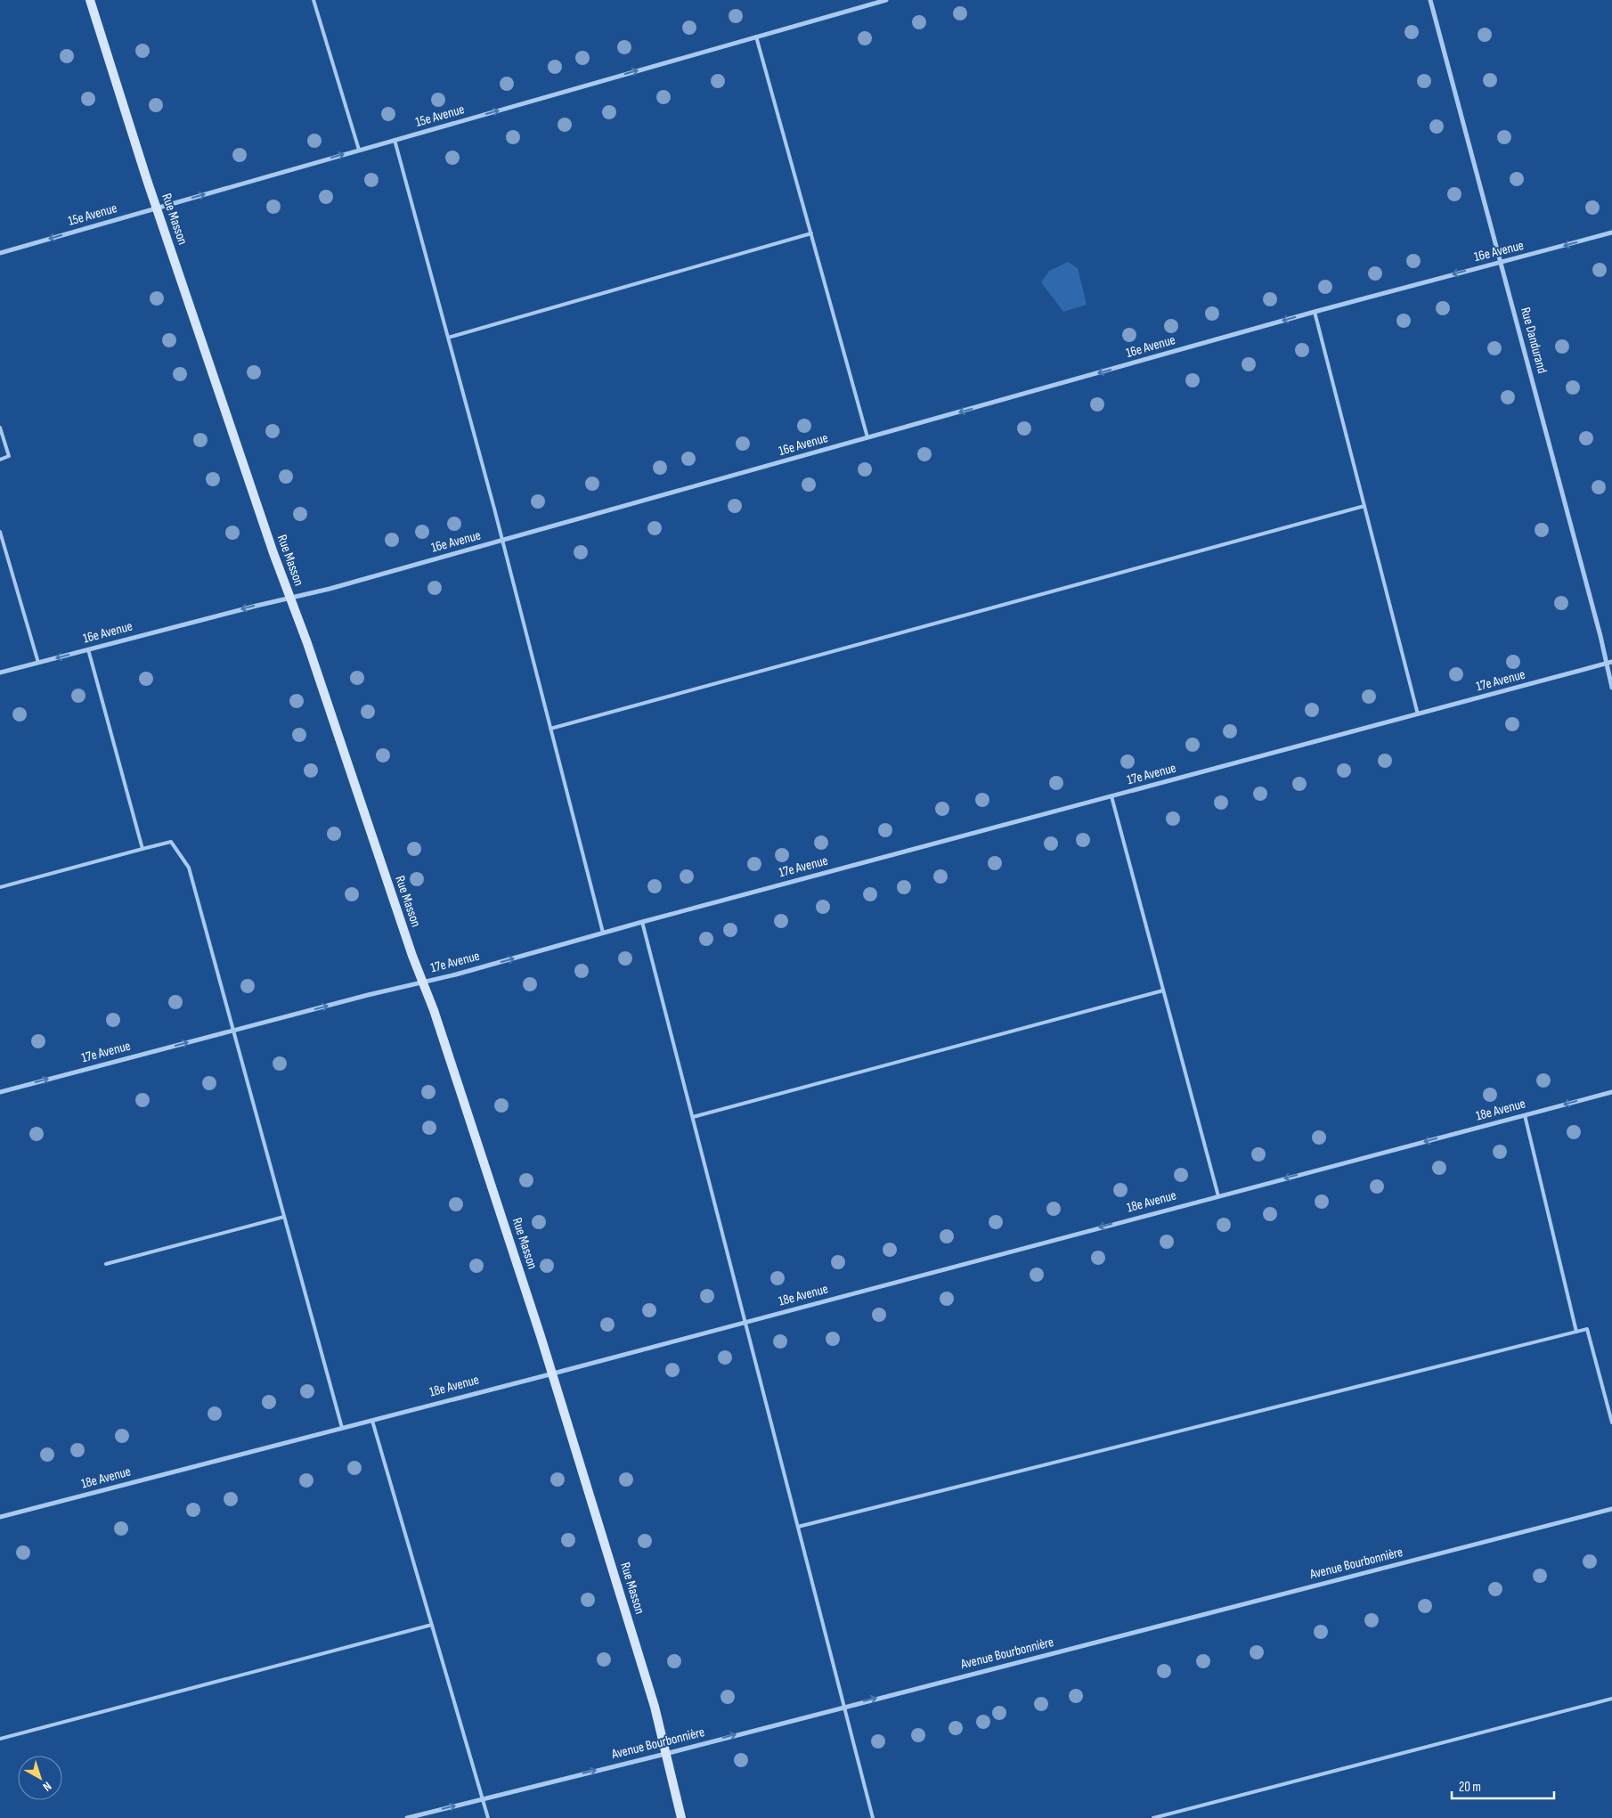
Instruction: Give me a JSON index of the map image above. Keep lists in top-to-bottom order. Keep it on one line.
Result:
{"streets":{"street":["15e Avenue","Rue Masson","16e Avenue","Rue Dandurand","17e Avenue","18e Avenue","Avenue Bourbonnière"]},"crossings":[["15e Avenue","Rue Masson"],["Rue Masson","16e Avenue"],["Rue Masson","17e Avenue"],["Rue Masson","18e Avenue"],["Rue Masson","Avenue Bourbonnière"],["16e Avenue","Rue Dandurand"],["Rue Dandurand","17e Avenue"]],"one_way":["16e Avenue","17e Avenue","18e Avenue","Avenue Bourbonnière"],"scale_bar":"20 m","north":"bottom right"}
